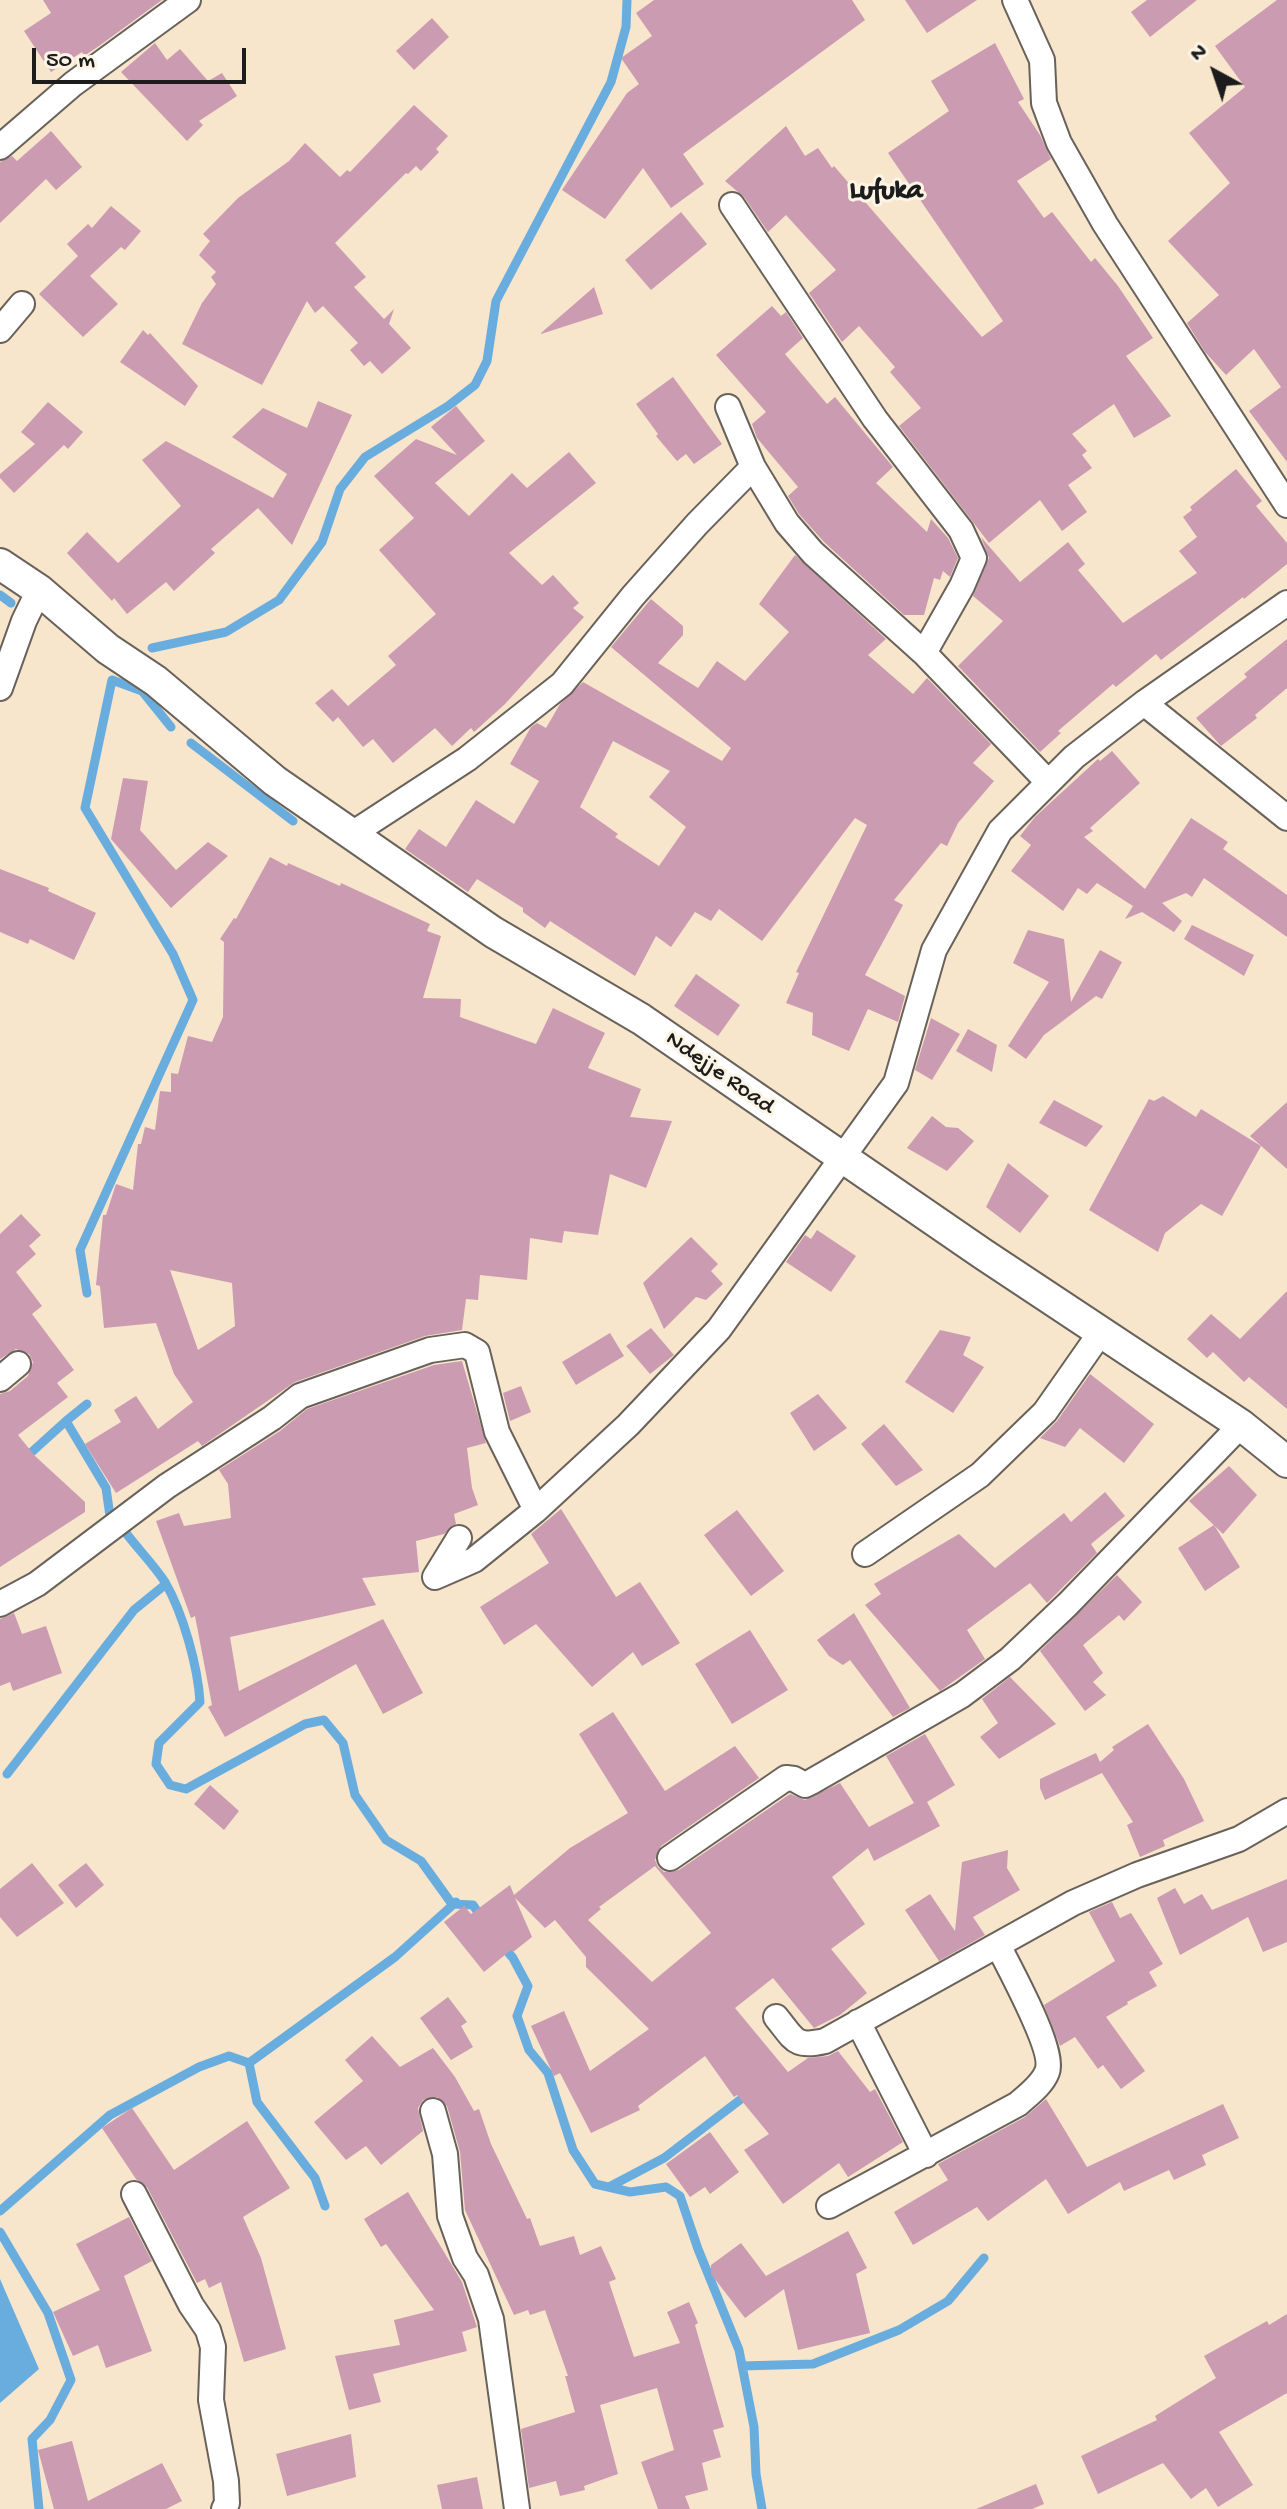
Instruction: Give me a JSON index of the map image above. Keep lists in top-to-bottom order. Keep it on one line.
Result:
{"streets":{"street":["Ndejje Road"]},"districts":["Lufuka"],"scale_bar":"50 m","north":"top left"}
